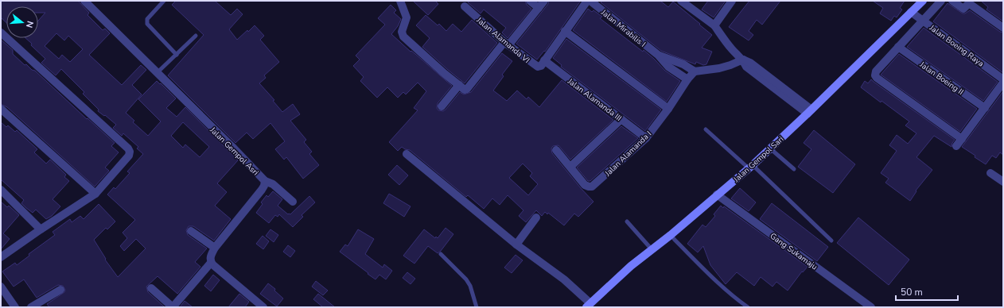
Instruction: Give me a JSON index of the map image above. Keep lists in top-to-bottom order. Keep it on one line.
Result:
{"streets":{"street":["Jalan Mirabilis I","Jalan Alamanda VI","Jalan Boeing Raya","Jalan Boeing II","Jalan Alamanda III","Jalan Gempol Asri","Jalan Alamanda I","Jalan Gempol Sari","Gang Sukamaju"]},"crossings":[["Jalan Mirabilis I","Jalan Alamanda I"],["Jalan Alamanda VI","Jalan Alamanda III"],["Jalan Boeing Raya","Jalan Gempol Sari"],["Jalan Alamanda III","Jalan Alamanda I"],["Jalan Gempol Sari","Gang Sukamaju"]],"scale_bar":"50 m","north":"right"}
